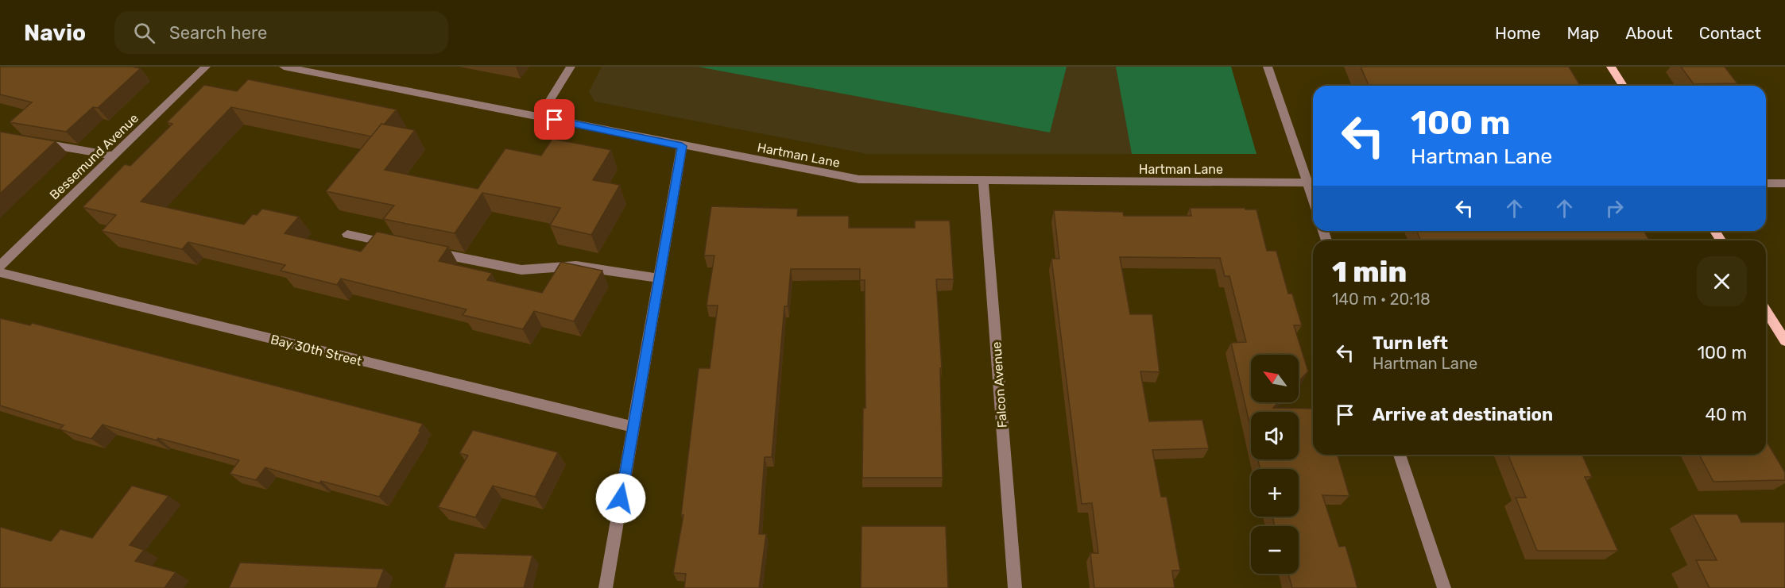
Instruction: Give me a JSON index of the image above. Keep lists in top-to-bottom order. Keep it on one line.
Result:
{"streets":{"street":["Hartman Lane","Bessemund Avenue","Bay 30th Street","Falcon Avenue"]},"crossings":[["Hartman Lane","Falcon Avenue"]],"north":"top left","page":{"header":"Navio","search":"Search here","nav":["Home","Map","About","Contact"],"turn":["100 m","Hartman Lane"],"heading":["1 min","140 m · 20:18"],"list":[{"name":"Turn left","note":"Hartman Lane","value":"100 m"},{"name":"Arrive at destination","value":"40 m"}],"map_buttons":["+","−"]}}
